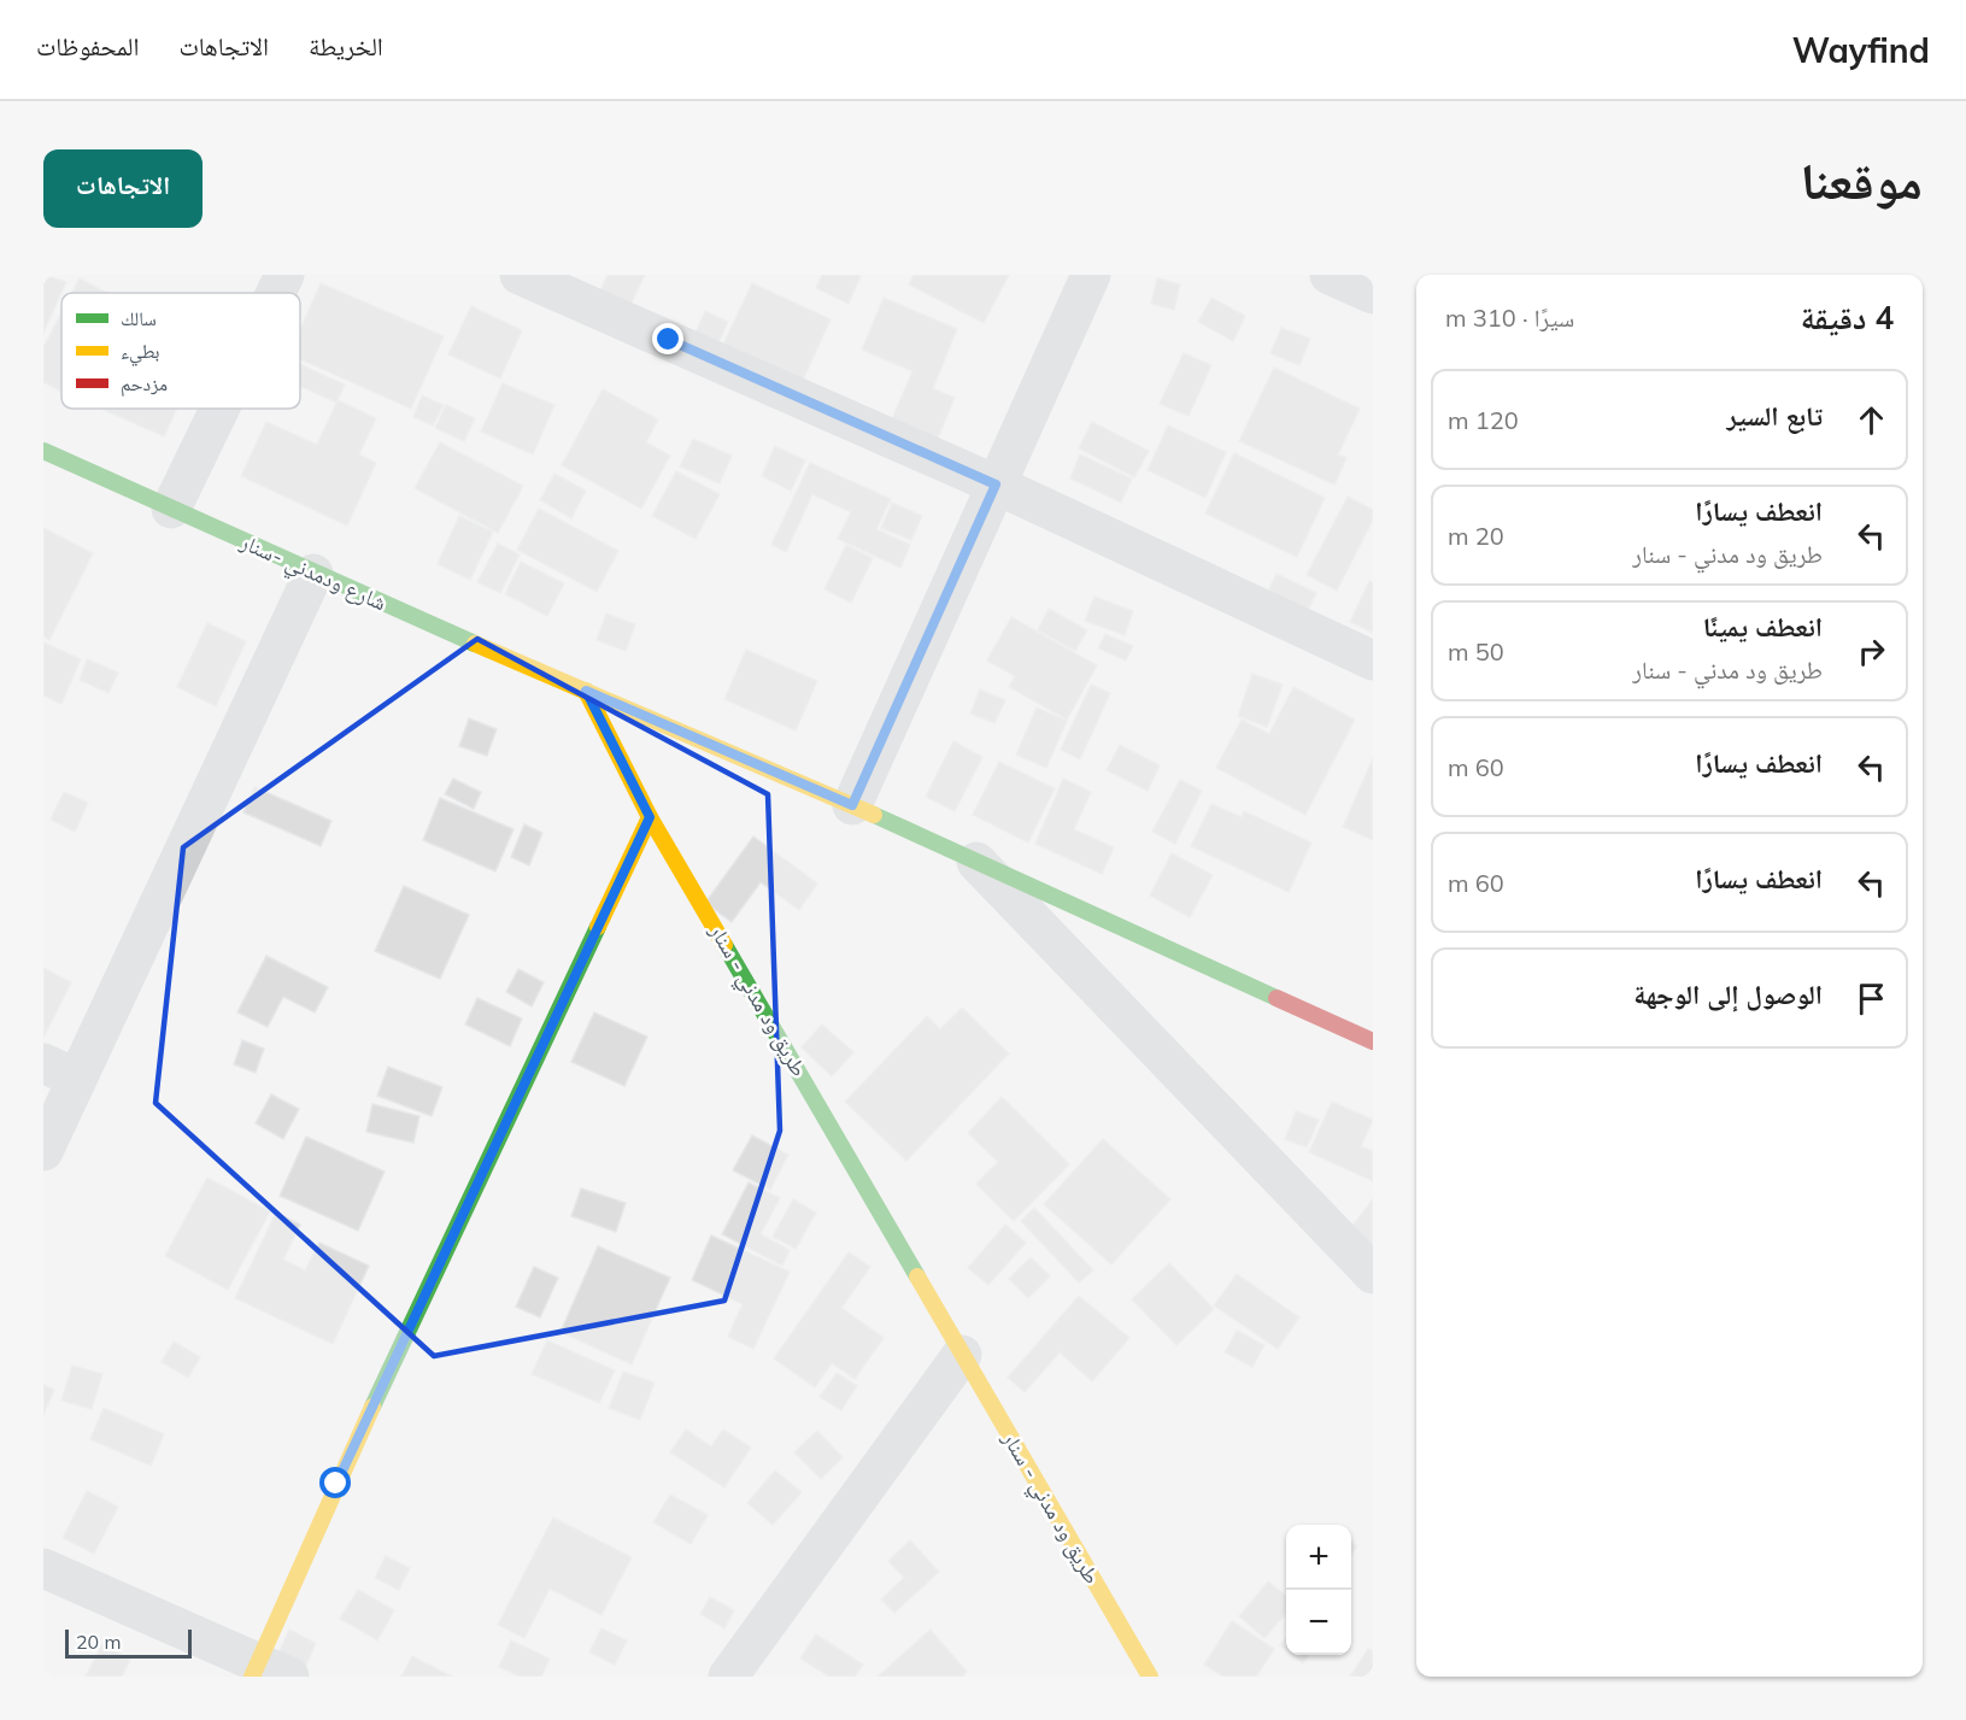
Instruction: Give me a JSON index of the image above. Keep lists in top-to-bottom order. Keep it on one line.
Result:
{"streets":{"street":["شارع ودمدني -سنار","طريق ود مدني - سنار"]},"crossings":[["شارع ودمدني -سنار","طريق ود مدني - سنار"]],"legend":["سالك","بطيء","مزدحم"],"scale_bar":"20 m","page":{"header":"Wayfind","nav":["الخريطة","الاتجاهات","المحفوظات"],"title":"موقعنا","buttons":"الاتجاهات","heading":["4 دقيقة","سيرًا · 310 m"],"list":[["تابع السير","120 m"],["انعطف يسارًا","طريق ود مدني - سنار","20 m"],["انعطف يمينًا","طريق ود مدني - سنار","50 m"],["انعطف يسارًا","60 m"],["انعطف يسارًا","60 m"],"الوصول إلى الوجهة"],"map_buttons":["+","−"],"scale":"20 m"}}
